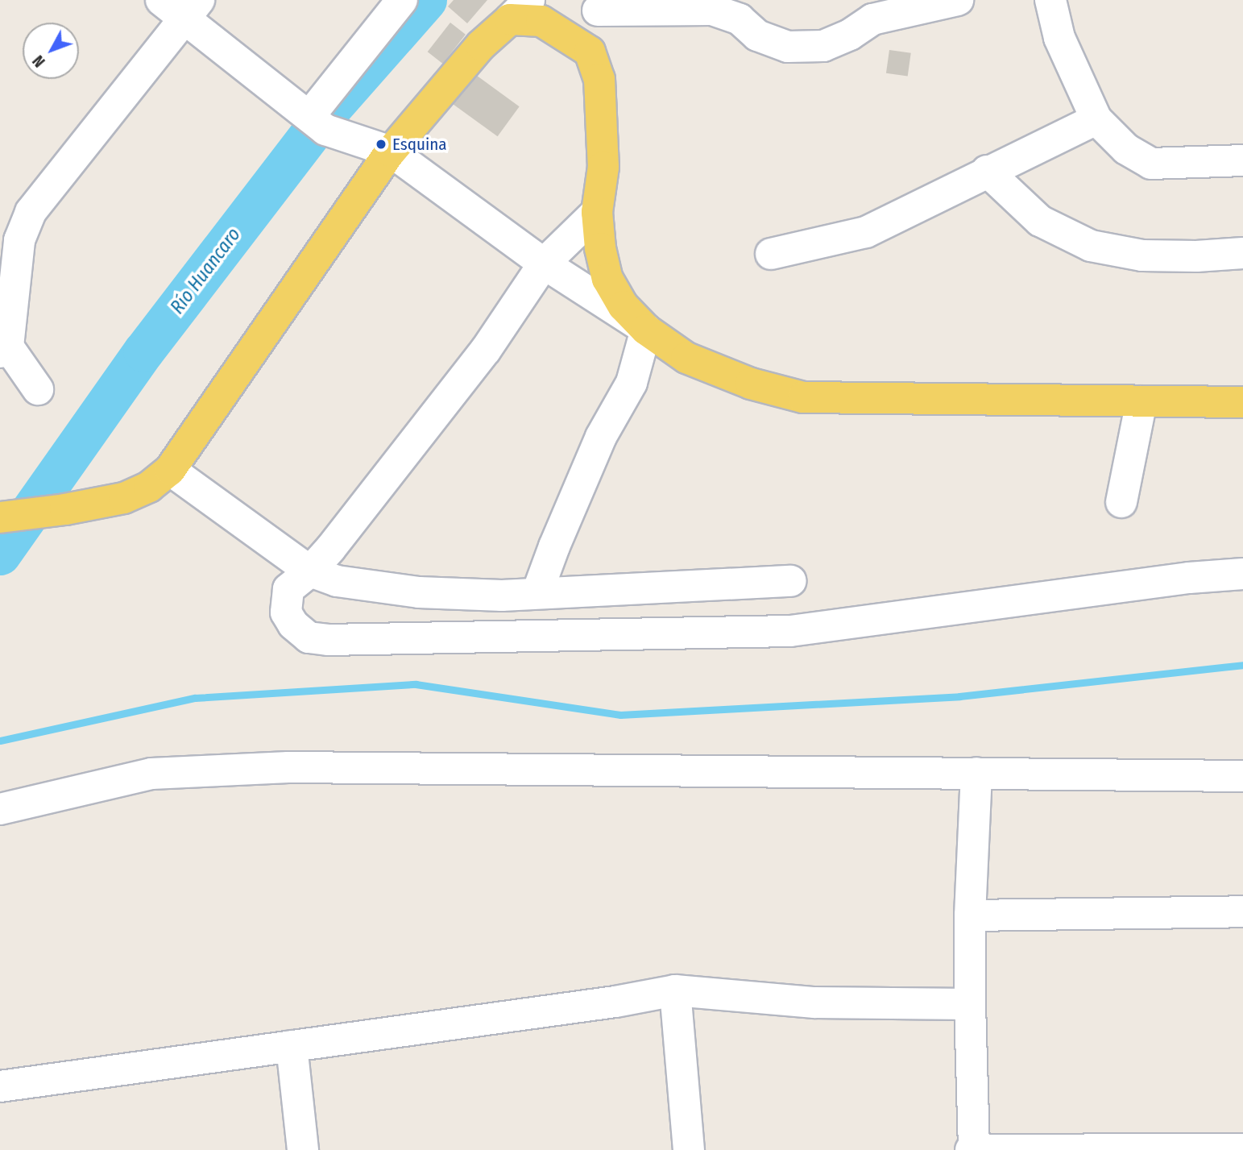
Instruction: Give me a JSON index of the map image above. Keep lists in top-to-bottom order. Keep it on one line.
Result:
{"water":["Río Huancaro"],"places":["Esquina"],"north":"bottom left"}
